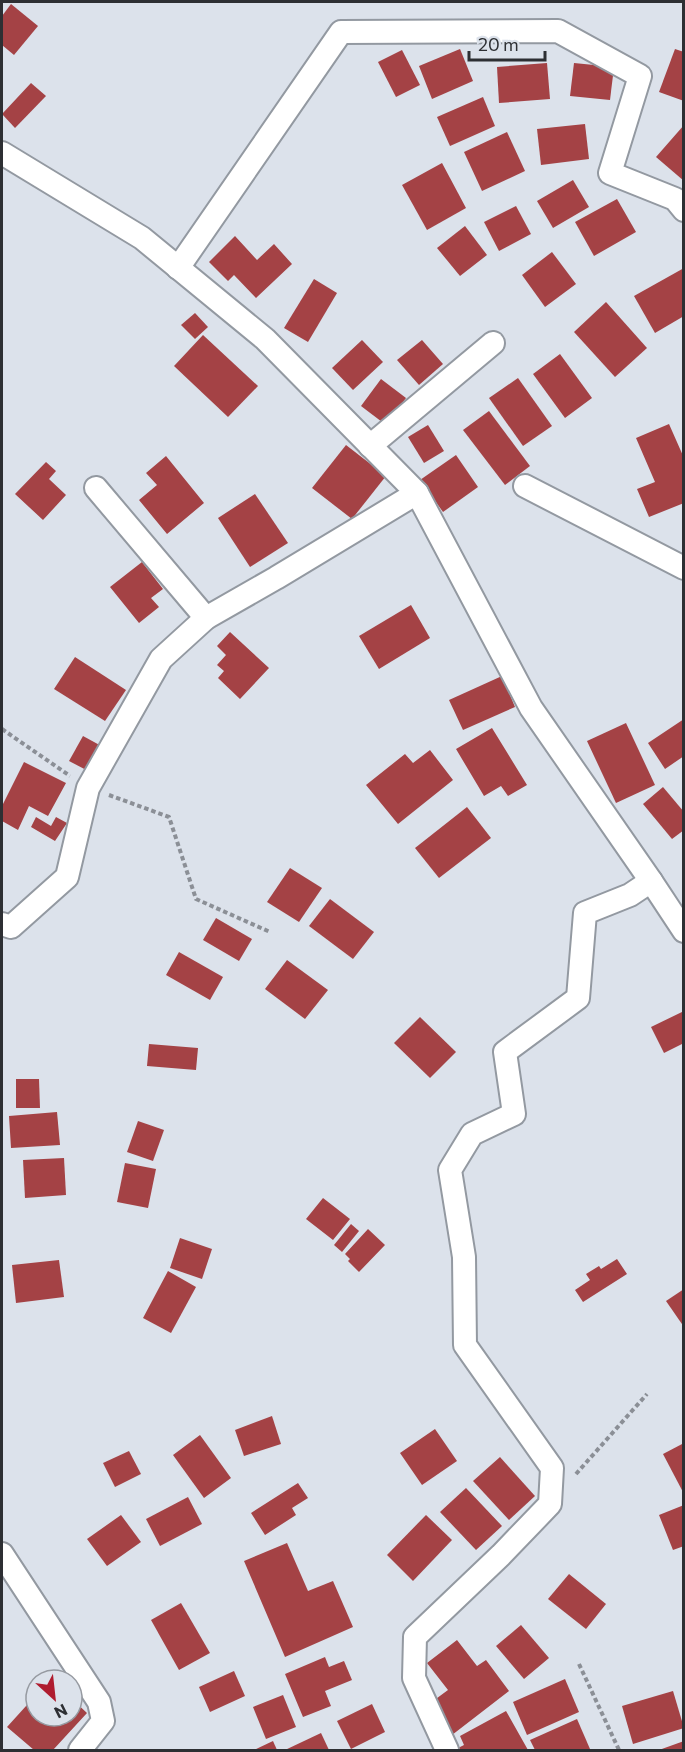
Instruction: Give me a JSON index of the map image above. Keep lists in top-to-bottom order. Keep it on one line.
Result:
{"scale_bar":"20 m","north":"bottom right"}
